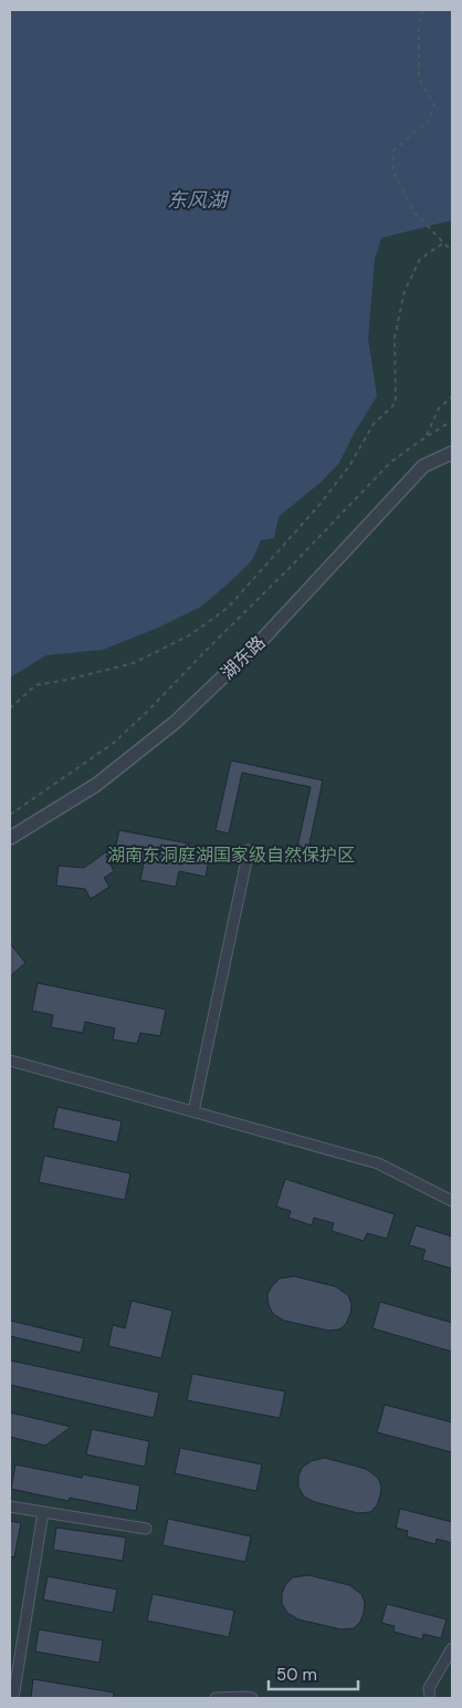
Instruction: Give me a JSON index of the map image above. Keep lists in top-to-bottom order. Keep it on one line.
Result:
{"streets":{"street":["湖东路"]},"water":["东风湖"],"parks":["湖南东洞庭湖国家级自然保护区"],"scale_bar":"50 m"}
